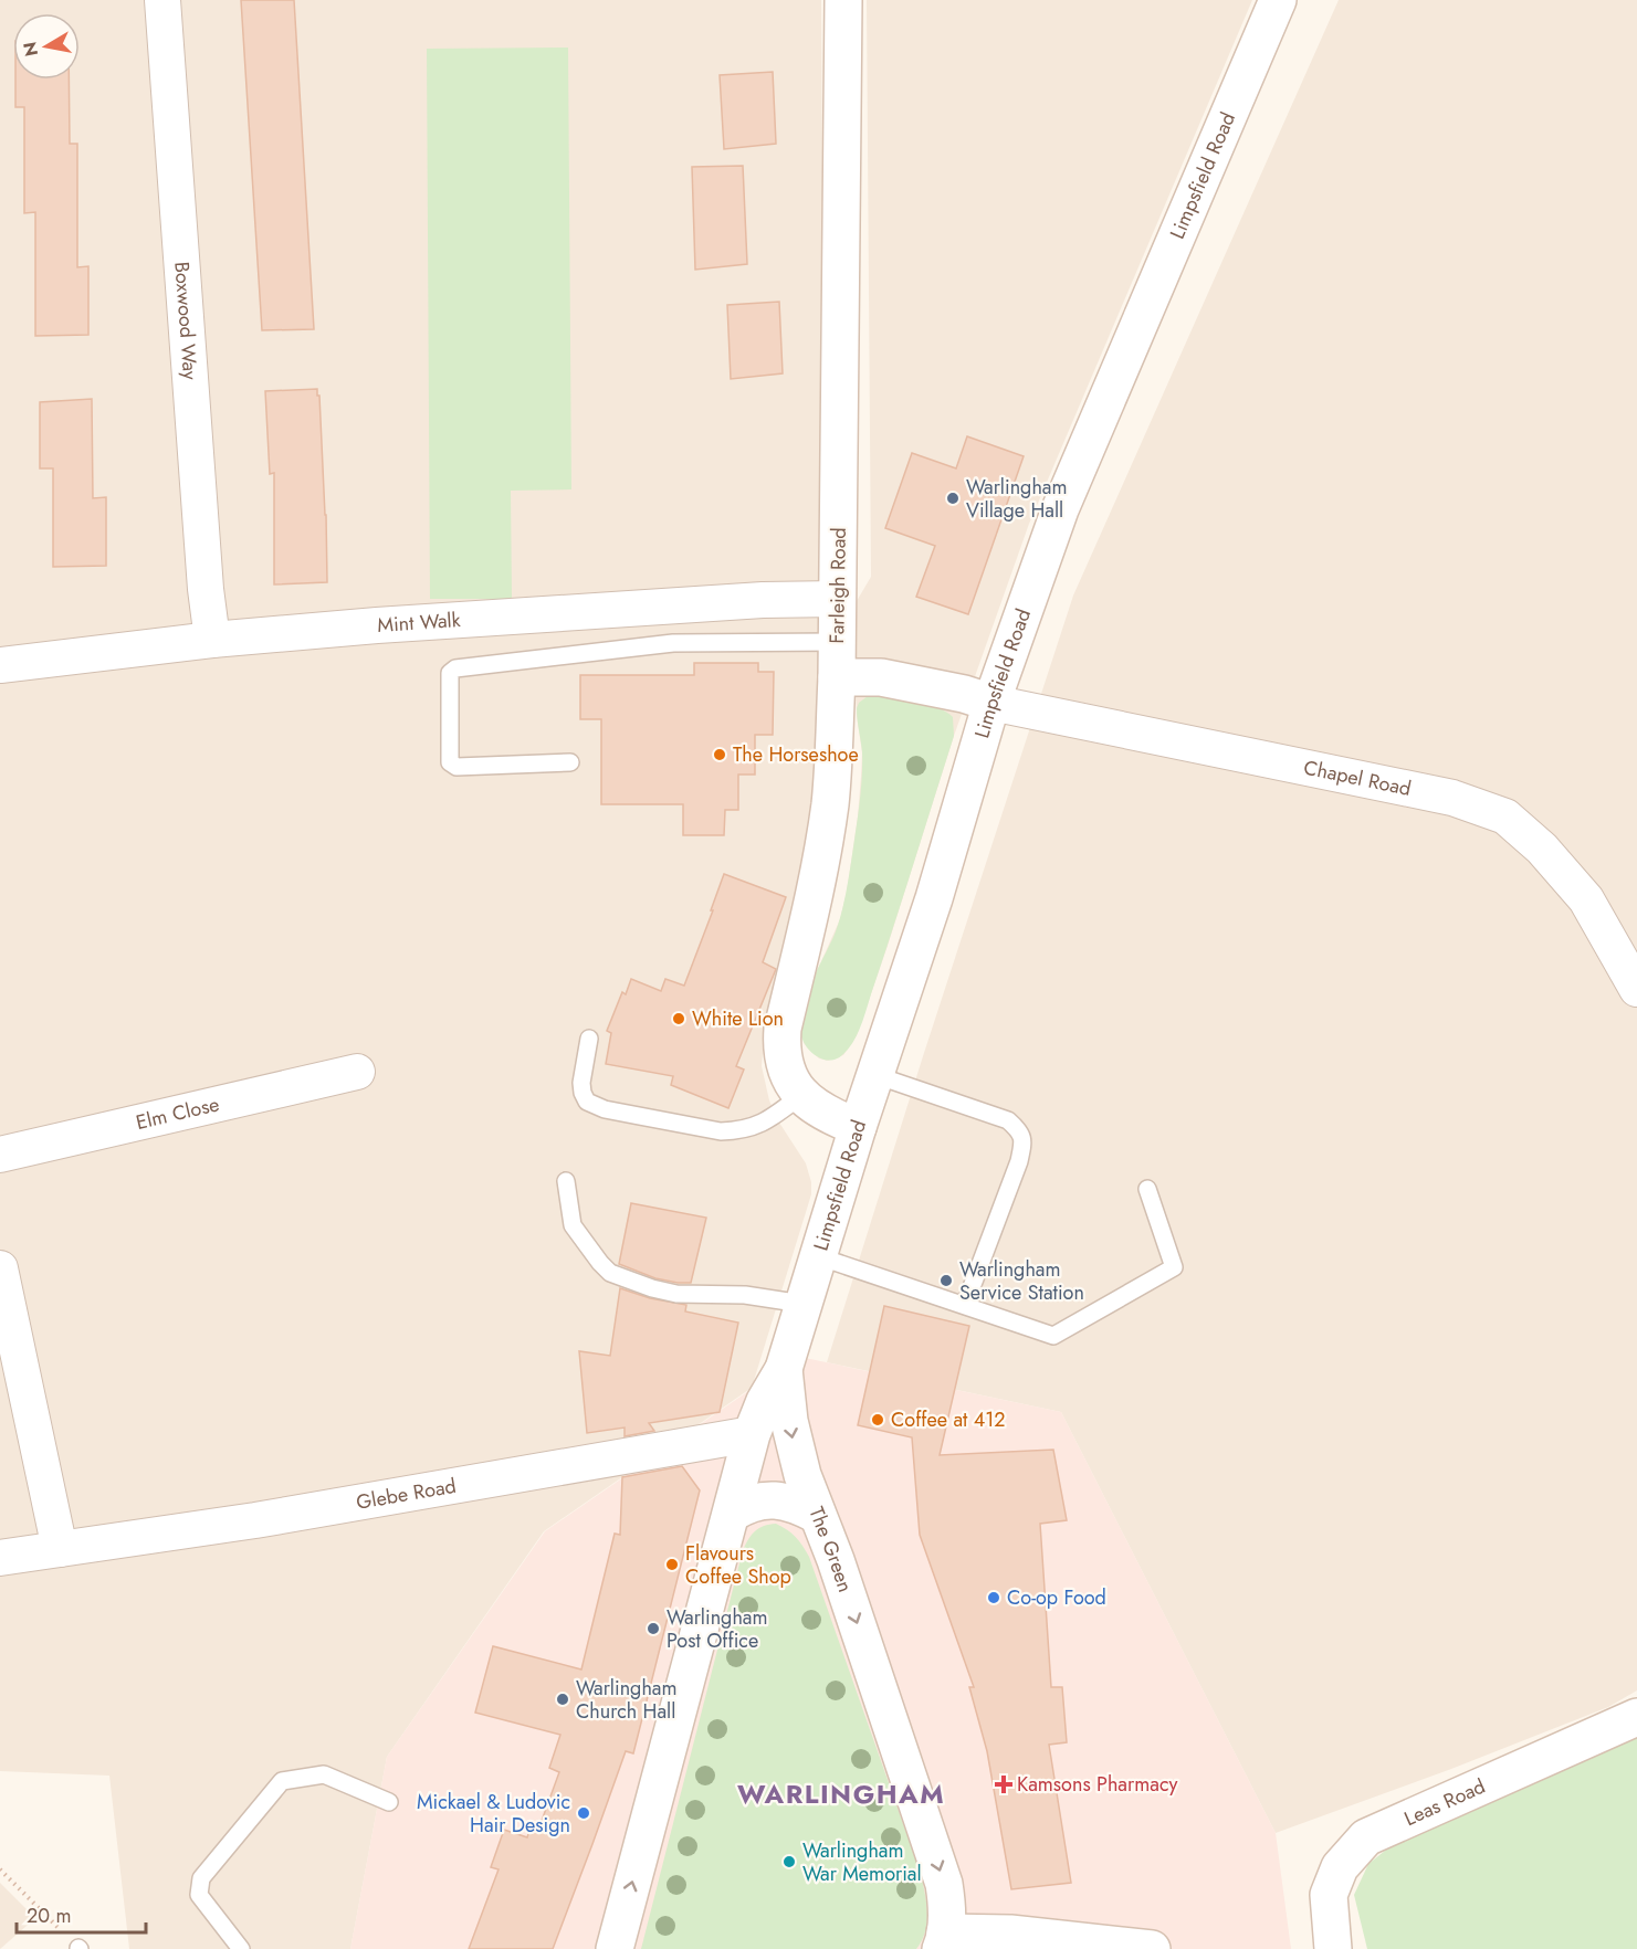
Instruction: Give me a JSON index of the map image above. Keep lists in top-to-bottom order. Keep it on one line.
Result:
{"streets":{"main road":["Limpsfield Road","Farleigh Road","The Green","Leas Road"],"street":["Boxwood Way","Mint Walk","Chapel Road","Elm Close","Glebe Road"]},"crossings":[["Limpsfield Road","Chapel Road"],["Limpsfield Road","Glebe Road"],["Limpsfield Road","The Green"],["Boxwood Way","Mint Walk"],["Farleigh Road","Mint Walk"]],"one_way":["The Green"],"districts":["WARLINGHAM"],"places":{"other":["Warlingham Village Hall","The Horseshoe","White Lion","Warlingham Service Station","Coffee at 412","Flavours Coffee Shop","Co-op Food","Warlingham Post Office","Warlingham Church Hall","Mickael & Ludovic Hair Design","Warlingham War Memorial"],"health":["Kamsons Pharmacy"]},"scale_bar":"20 m","north":"left"}
